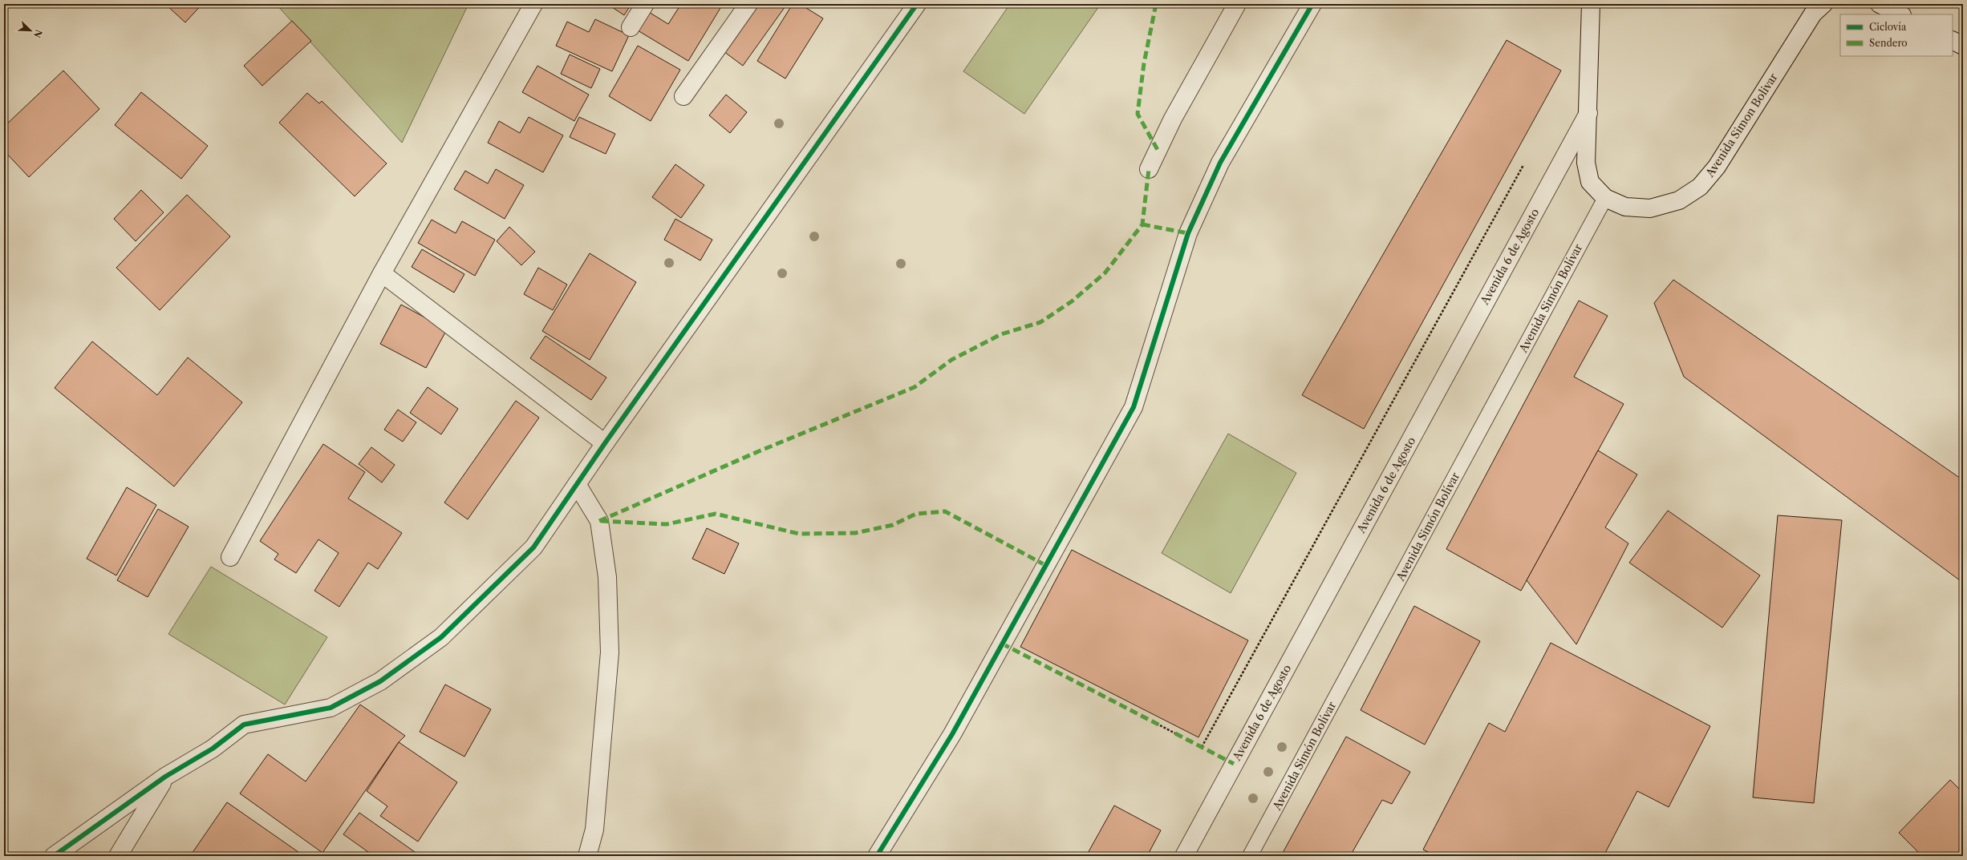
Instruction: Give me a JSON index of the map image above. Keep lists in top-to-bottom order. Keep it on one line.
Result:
{"streets":{"street":["Avenida Simon Bolivar","Avenida 6 de Agosto"],"lane":["Avenida Simón Bolívar"]},"crossings":[["Avenida Simon Bolivar","Avenida 6 de Agosto"],["Avenida Simon Bolivar","Avenida Simón Bolívar"]],"legend":["Ciclovía","Sendero"],"north":"bottom right"}
